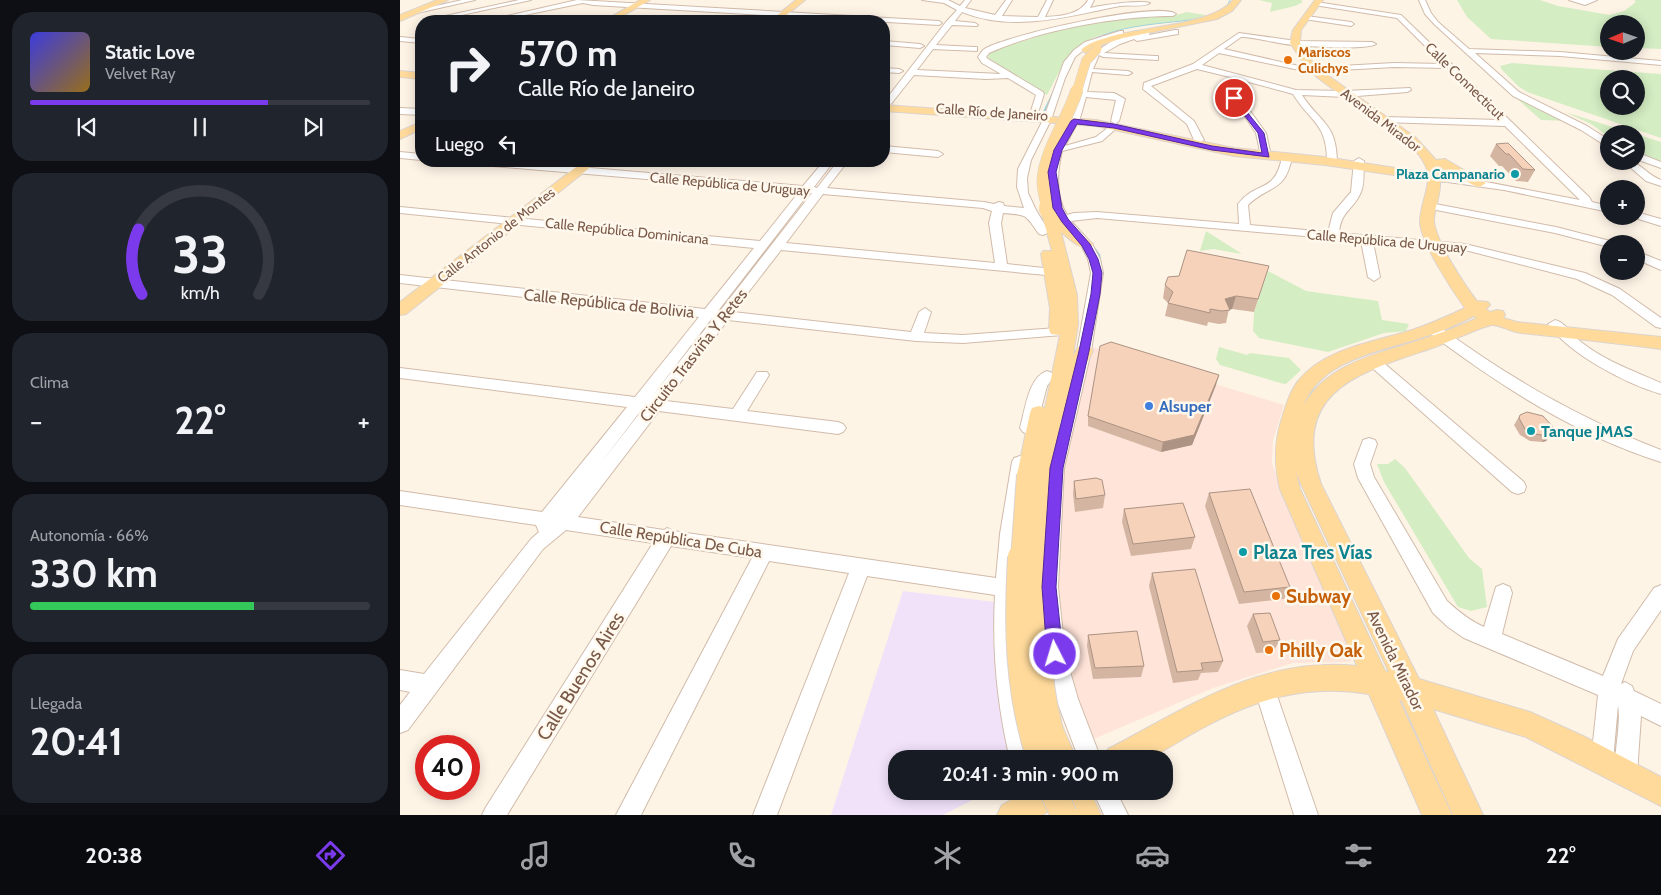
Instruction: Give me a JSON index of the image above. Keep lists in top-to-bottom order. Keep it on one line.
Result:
{"streets":{"main road":["Calle Río de Janeiro","Avenida Mirador","Calle Antonio de Montes"],"street":["Calle Connecticut","Calle República de Uruguay","Calle República Dominicana","Calle República de Bolivia","Circuito Trasviña Y Retes","Calle República De Cuba","Calle Buenos Aires"]},"crossings":[["Calle Río de Janeiro","Avenida Mirador"],["Calle República de Uruguay","Calle Antonio de Montes"],["Calle República de Uruguay","Circuito Trasviña Y Retes"],["Calle República Dominicana","Calle Antonio de Montes"],["Calle República Dominicana","Circuito Trasviña Y Retes"],["Calle Antonio de Montes","Calle República de Bolivia"],["Calle República de Bolivia","Circuito Trasviña Y Retes"],["Circuito Trasviña Y Retes","Calle República De Cuba"],["Calle República De Cuba","Calle Buenos Aires"]],"places":["Mariscos Culichys","Plaza Campanario","Alsuper","Tanque JMAS","Plaza Tres Vías","Subway","Philly Oak"],"north":"left","page":{"map_buttons":["+","−"],"turn":["570 m","Calle Río de Janeiro"],"song":["Static Love","Velvet Ray"],"then":"Luego","tile":["Clima",["Autonomía · 66%","330 km"],["Llegada","20:41"]],"heat":["−","22°","+"],"limit":"40","trip":"20:41 · 3 min · 900 m","tabs":["20:38","22°"],"gauge":["33","km/h"]}}
